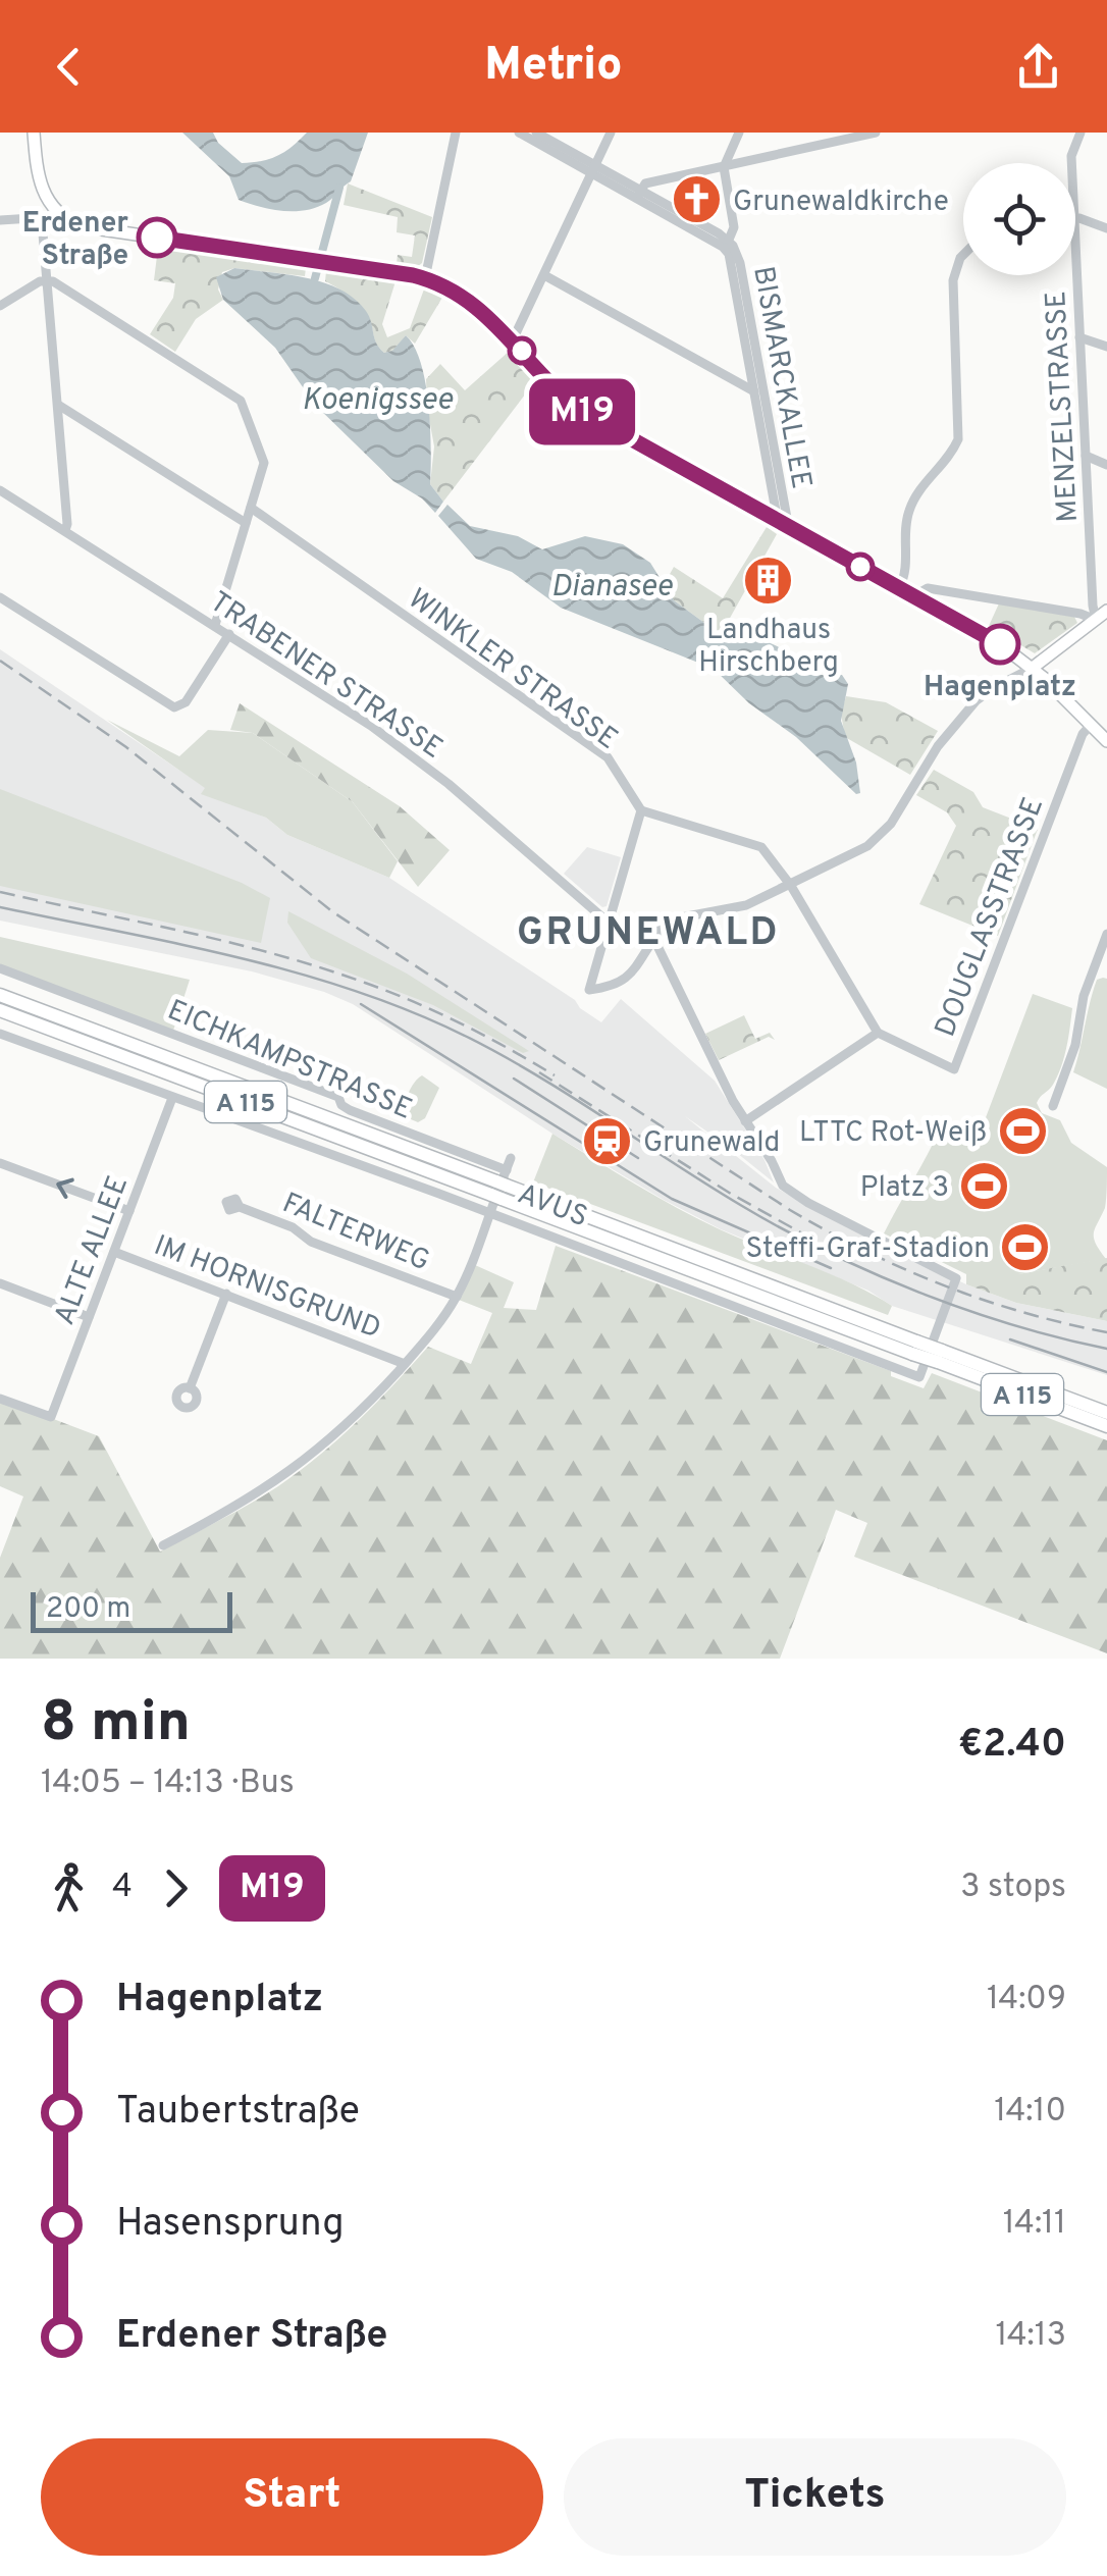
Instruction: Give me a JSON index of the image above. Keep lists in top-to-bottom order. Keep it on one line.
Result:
{"streets":{"highway":["A 115","AVUS"],"street":["BISMARCKALLEE","MENZELSTRASSE","WINKLER STRASSE","TRABENER STRASSE","DOUGLASSTRASSE","EICHKAMPSTRASSE","FALTERWEG","ALTE ALLEE","IM HORNISGRUND"]},"crossings":[["EICHKAMPSTRASSE","AVUS"],["EICHKAMPSTRASSE","ALTE ALLEE"],["ALTE ALLEE","IM HORNISGRUND"]],"districts":["GRUNEWALD"],"water":["Koenigssee","Dianasee"],"places":{"church":["Grunewaldkirche"],"other":["Erdener Straße","Hagenplatz"],"building":["Landhaus Hirschberg"],"sports":["LTTC Rot-Weiß","Platz 3","Steffi-Graf-Stadion"],"station":["Grunewald"]},"lines":["bus line M19"],"scale_bar":"200 m","page":{"header":"Metrio","on_map":"M19","scale":"200 m","heading":["8 min","14:05 – 14:13 · Bus","€2.40"],"legs":["4","M19","3 stops"],"list":[{"name":"Hagenplatz","value":"14:09"},{"name":"Taubertstraße","value":"14:10"},{"name":"Hasensprung","value":"14:11"},{"name":"Erdener Straße","value":"14:13"}],"buttons":["Start","Tickets"]}}
